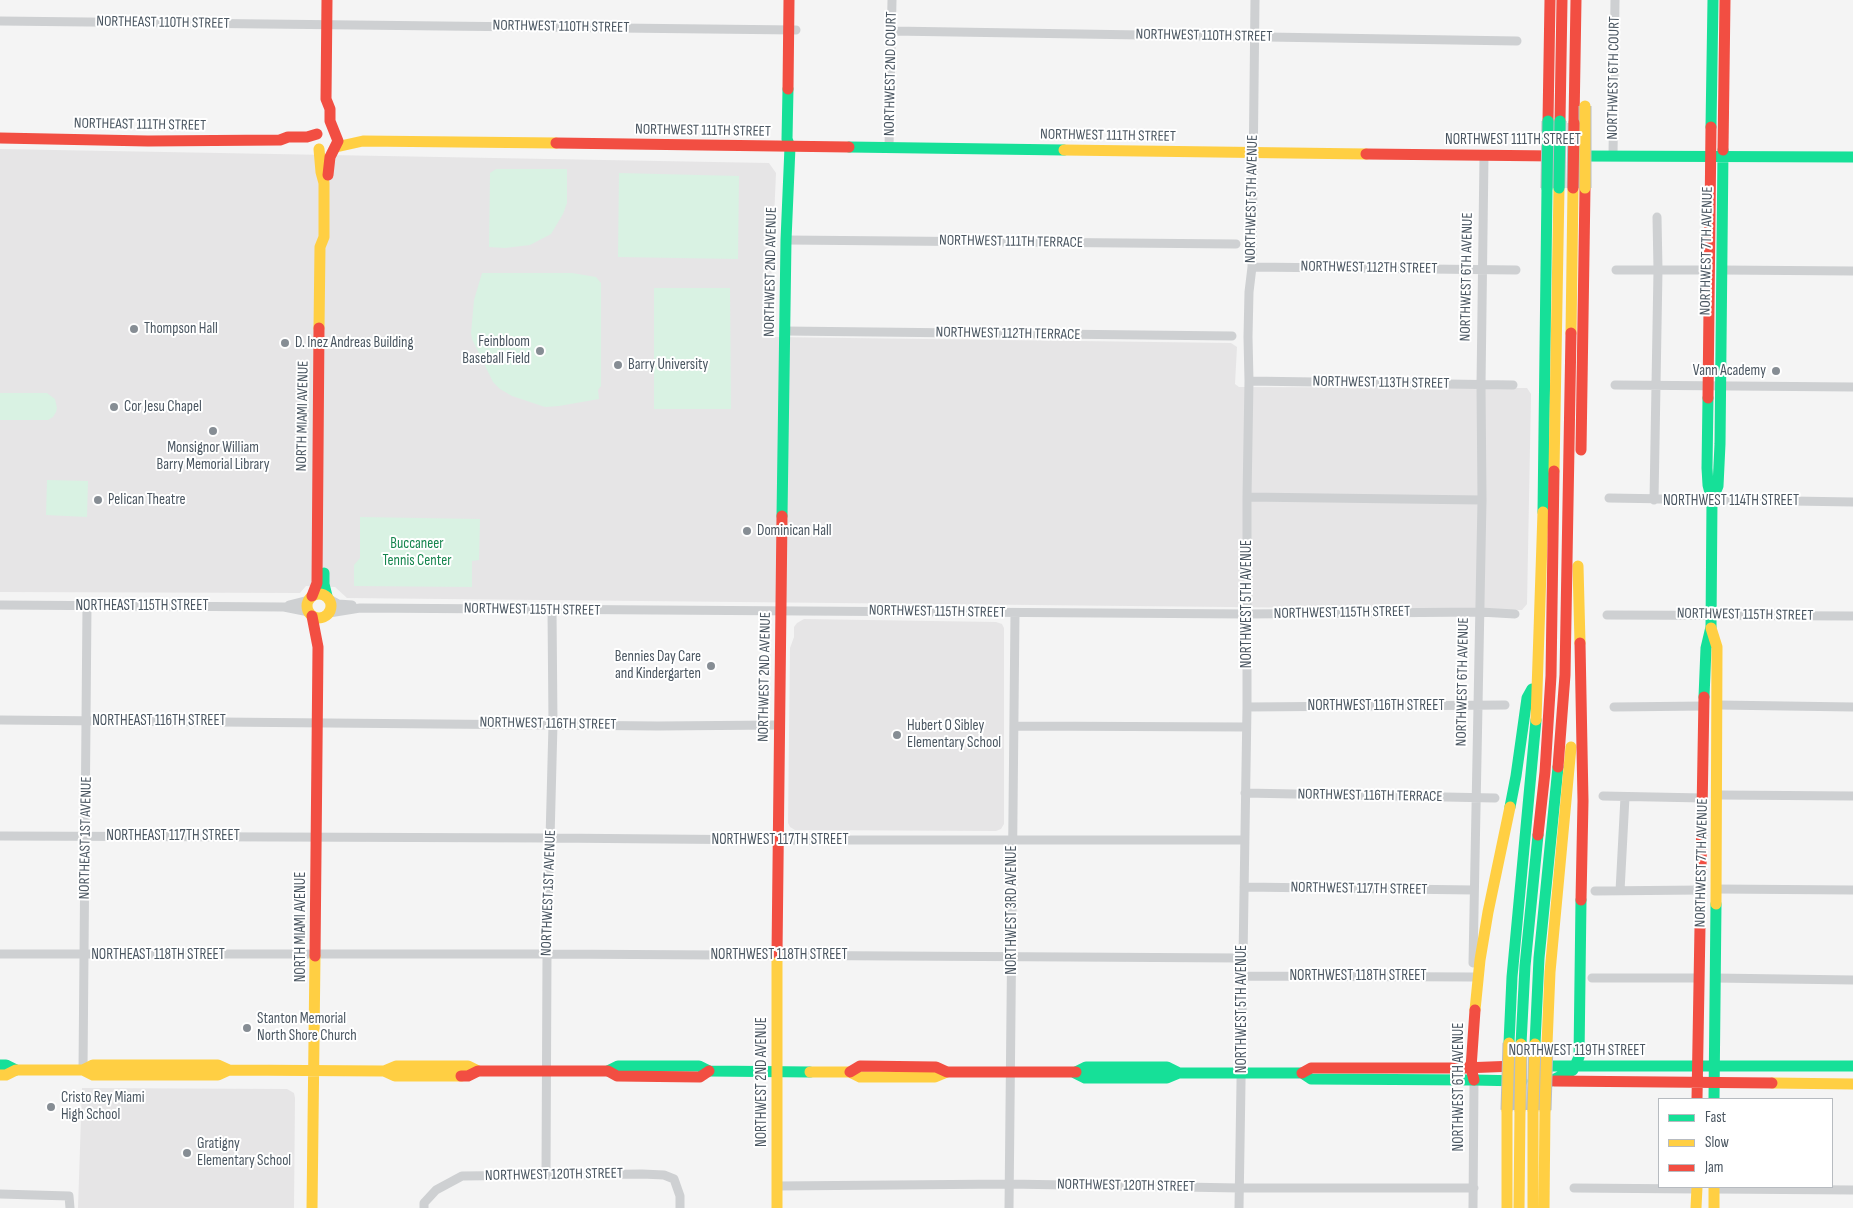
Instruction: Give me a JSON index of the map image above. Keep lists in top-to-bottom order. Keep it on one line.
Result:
{"streets":{"main road":["NORTHEAST 111TH STREET","NORTHWEST 111TH STREET","NORTHWEST 7TH AVENUE","NORTHWEST 2ND AVENUE","NORTHWEST 6TH AVENUE","NORTH MIAMI AVENUE","NORTHWEST 119TH STREET"],"street":["NORTHEAST 110TH STREET","NORTHWEST 110TH STREET","NORTHWEST 2ND COURT","NORTHWEST 6TH COURT","NORTHWEST 5TH AVENUE","NORTHWEST 111TH TERRACE","NORTHWEST 112TH STREET","NORTHWEST 112TH TERRACE","NORTHWEST 113TH STREET","NORTHWEST 114TH STREET","NORTHEAST 115TH STREET","NORTHWEST 115TH STREET","NORTHWEST 116TH STREET","NORTHEAST 116TH STREET","NORTHWEST 116TH TERRACE","NORTHEAST 117TH STREET","NORTHEAST 1ST AVENUE","NORTHWEST 117TH STREET","NORTHWEST 1ST AVENUE","NORTHWEST 3RD AVENUE","NORTHEAST 118TH STREET","NORTHWEST 118TH STREET","NORTHWEST 120TH STREET"]},"crossings":[["NORTHEAST 110TH STREET","NORTHWEST 110TH STREET"],["NORTHEAST 110TH STREET","NORTH MIAMI AVENUE"],["NORTHWEST 110TH STREET","NORTHWEST 2ND COURT"],["NORTHWEST 110TH STREET","NORTHWEST 5TH AVENUE"],["NORTHWEST 110TH STREET","NORTHWEST 2ND AVENUE"],["NORTHWEST 110TH STREET","NORTH MIAMI AVENUE"],["NORTHWEST 2ND COURT","NORTHWEST 111TH STREET"],["NORTHWEST 6TH COURT","NORTHWEST 111TH STREET"],["NORTHEAST 111TH STREET","NORTHWEST 111TH STREET"],["NORTHEAST 111TH STREET","NORTH MIAMI AVENUE"],["NORTHWEST 111TH STREET","NORTHWEST 5TH AVENUE"],["NORTHWEST 111TH STREET","NORTHWEST 7TH AVENUE"],["NORTHWEST 111TH STREET","NORTHWEST 2ND AVENUE"],["NORTHWEST 111TH STREET","NORTHWEST 6TH AVENUE"],["NORTHWEST 111TH STREET","NORTH MIAMI AVENUE"],["NORTHWEST 5TH AVENUE","NORTHWEST 112TH STREET"],["NORTHWEST 5TH AVENUE","NORTHWEST 113TH STREET"],["NORTHWEST 5TH AVENUE","NORTHWEST 115TH STREET"],["NORTHWEST 5TH AVENUE","NORTHWEST 116TH STREET"],["NORTHWEST 5TH AVENUE","NORTHWEST 116TH TERRACE"],["NORTHWEST 5TH AVENUE","NORTHWEST 117TH STREET"],["NORTHWEST 5TH AVENUE","NORTHWEST 118TH STREET"],["NORTHWEST 5TH AVENUE","NORTHWEST 119TH STREET"],["NORTHWEST 5TH AVENUE","NORTHWEST 120TH STREET"],["NORTHWEST 111TH TERRACE","NORTHWEST 2ND AVENUE"],["NORTHWEST 7TH AVENUE","NORTHWEST 114TH STREET"],["NORTHWEST 7TH AVENUE","NORTHWEST 115TH STREET"],["NORTHWEST 7TH AVENUE","NORTHWEST 119TH STREET"],["NORTHWEST 112TH STREET","NORTHWEST 6TH AVENUE"],["NORTHWEST 2ND AVENUE","NORTHWEST 112TH TERRACE"],["NORTHWEST 2ND AVENUE","NORTHWEST 115TH STREET"],["NORTHWEST 2ND AVENUE","NORTHWEST 116TH STREET"],["NORTHWEST 2ND AVENUE","NORTHWEST 117TH STREET"],["NORTHWEST 2ND AVENUE","NORTHWEST 118TH STREET"],["NORTHWEST 2ND AVENUE","NORTHWEST 119TH STREET"],["NORTHWEST 2ND AVENUE","NORTHWEST 120TH STREET"],["NORTHWEST 6TH AVENUE","NORTHWEST 113TH STREET"],["NORTHWEST 6TH AVENUE","NORTHWEST 115TH STREET"],["NORTHWEST 6TH AVENUE","NORTHWEST 116TH STREET"],["NORTHWEST 6TH AVENUE","NORTHWEST 116TH TERRACE"],["NORTHWEST 6TH AVENUE","NORTHWEST 117TH STREET"],["NORTHWEST 6TH AVENUE","NORTHWEST 118TH STREET"],["NORTHWEST 6TH AVENUE","NORTHWEST 119TH STREET"],["NORTHWEST 6TH AVENUE","NORTHWEST 120TH STREET"],["NORTH MIAMI AVENUE","NORTHEAST 115TH STREET"],["NORTH MIAMI AVENUE","NORTHWEST 116TH STREET"],["NORTH MIAMI AVENUE","NORTHEAST 116TH STREET"],["NORTH MIAMI AVENUE","NORTHEAST 117TH STREET"],["NORTH MIAMI AVENUE","NORTHWEST 117TH STREET"],["NORTH MIAMI AVENUE","NORTHEAST 118TH STREET"],["NORTH MIAMI AVENUE","NORTHWEST 118TH STREET"],["NORTH MIAMI AVENUE","NORTHWEST 119TH STREET"],["NORTHEAST 115TH STREET","NORTHEAST 1ST AVENUE"],["NORTHWEST 115TH STREET","NORTHWEST 1ST AVENUE"],["NORTHWEST 115TH STREET","NORTHWEST 3RD AVENUE"],["NORTHWEST 116TH STREET","NORTHEAST 116TH STREET"],["NORTHWEST 116TH STREET","NORTHWEST 1ST AVENUE"],["NORTHEAST 116TH STREET","NORTHEAST 1ST AVENUE"],["NORTHEAST 117TH STREET","NORTHEAST 1ST AVENUE"],["NORTHEAST 117TH STREET","NORTHWEST 117TH STREET"],["NORTHEAST 1ST AVENUE","NORTHEAST 118TH STREET"],["NORTHEAST 1ST AVENUE","NORTHWEST 119TH STREET"],["NORTHWEST 117TH STREET","NORTHWEST 1ST AVENUE"],["NORTHWEST 117TH STREET","NORTHWEST 3RD AVENUE"],["NORTHWEST 1ST AVENUE","NORTHWEST 118TH STREET"],["NORTHWEST 1ST AVENUE","NORTHWEST 119TH STREET"],["NORTHWEST 1ST AVENUE","NORTHWEST 120TH STREET"],["NORTHWEST 3RD AVENUE","NORTHWEST 118TH STREET"],["NORTHWEST 3RD AVENUE","NORTHWEST 119TH STREET"],["NORTHWEST 3RD AVENUE","NORTHWEST 120TH STREET"],["NORTHEAST 118TH STREET","NORTHWEST 118TH STREET"]],"parks":["Buccaneer Tennis Center"],"places":["Thompson Hall","D. Inez Andreas Building","Feinbloom Baseball Field","Barry University","Vann Academy","Cor Jesu Chapel","Monsignor William Barry Memorial Library","Pelican Theatre","Dominican Hall","Bennies Day Care and Kindergarten","Hubert O Sibley Elementary School","Stanton Memorial North Shore Church","Cristo Rey Miami High School","Gratigny Elementary School"],"legend":["Fast","Slow","Jam"]}
